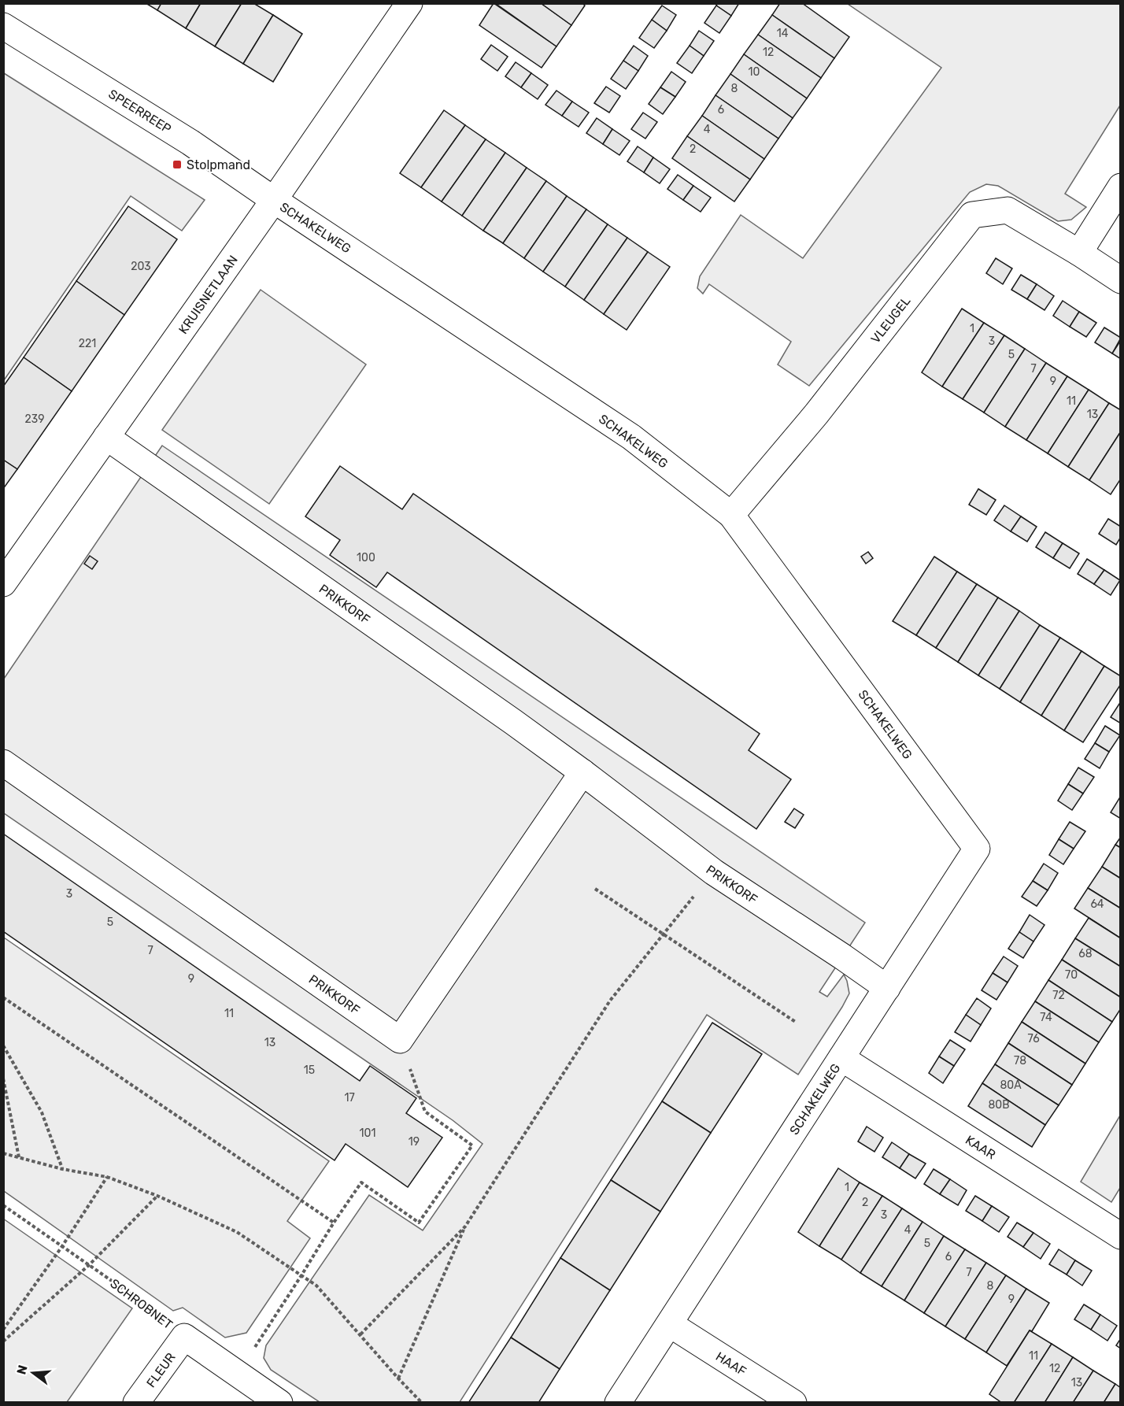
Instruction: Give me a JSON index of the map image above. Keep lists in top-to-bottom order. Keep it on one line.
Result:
{"streets":{"street":["SPEERREEP","SCHAKELWEG","KRUISNETLAAN","VLEUGEL","PRIKKORF","KAAR","SCHROBNET","HAAF","FLEUR"]},"crossings":[["SPEERREEP","SCHAKELWEG"],["SPEERREEP","KRUISNETLAAN"],["SCHAKELWEG","KRUISNETLAAN"],["SCHAKELWEG","VLEUGEL"],["SCHAKELWEG","PRIKKORF"],["SCHAKELWEG","KAAR"],["SCHAKELWEG","HAAF"],["KRUISNETLAAN","PRIKKORF"],["SCHROBNET","FLEUR"]],"places":{"transit":["Stolpmand"]},"house_numbers":["14","12","10","8","6","4","2","203","1","3","221","5","7","9","11","13","239","100","3","64","5","7","68","70","9","72","11","74","76","13","78","15","80A","17","80B","101","19","1","2","3","4","5","6","7","8","9","11","12","13"],"north":"left"}
